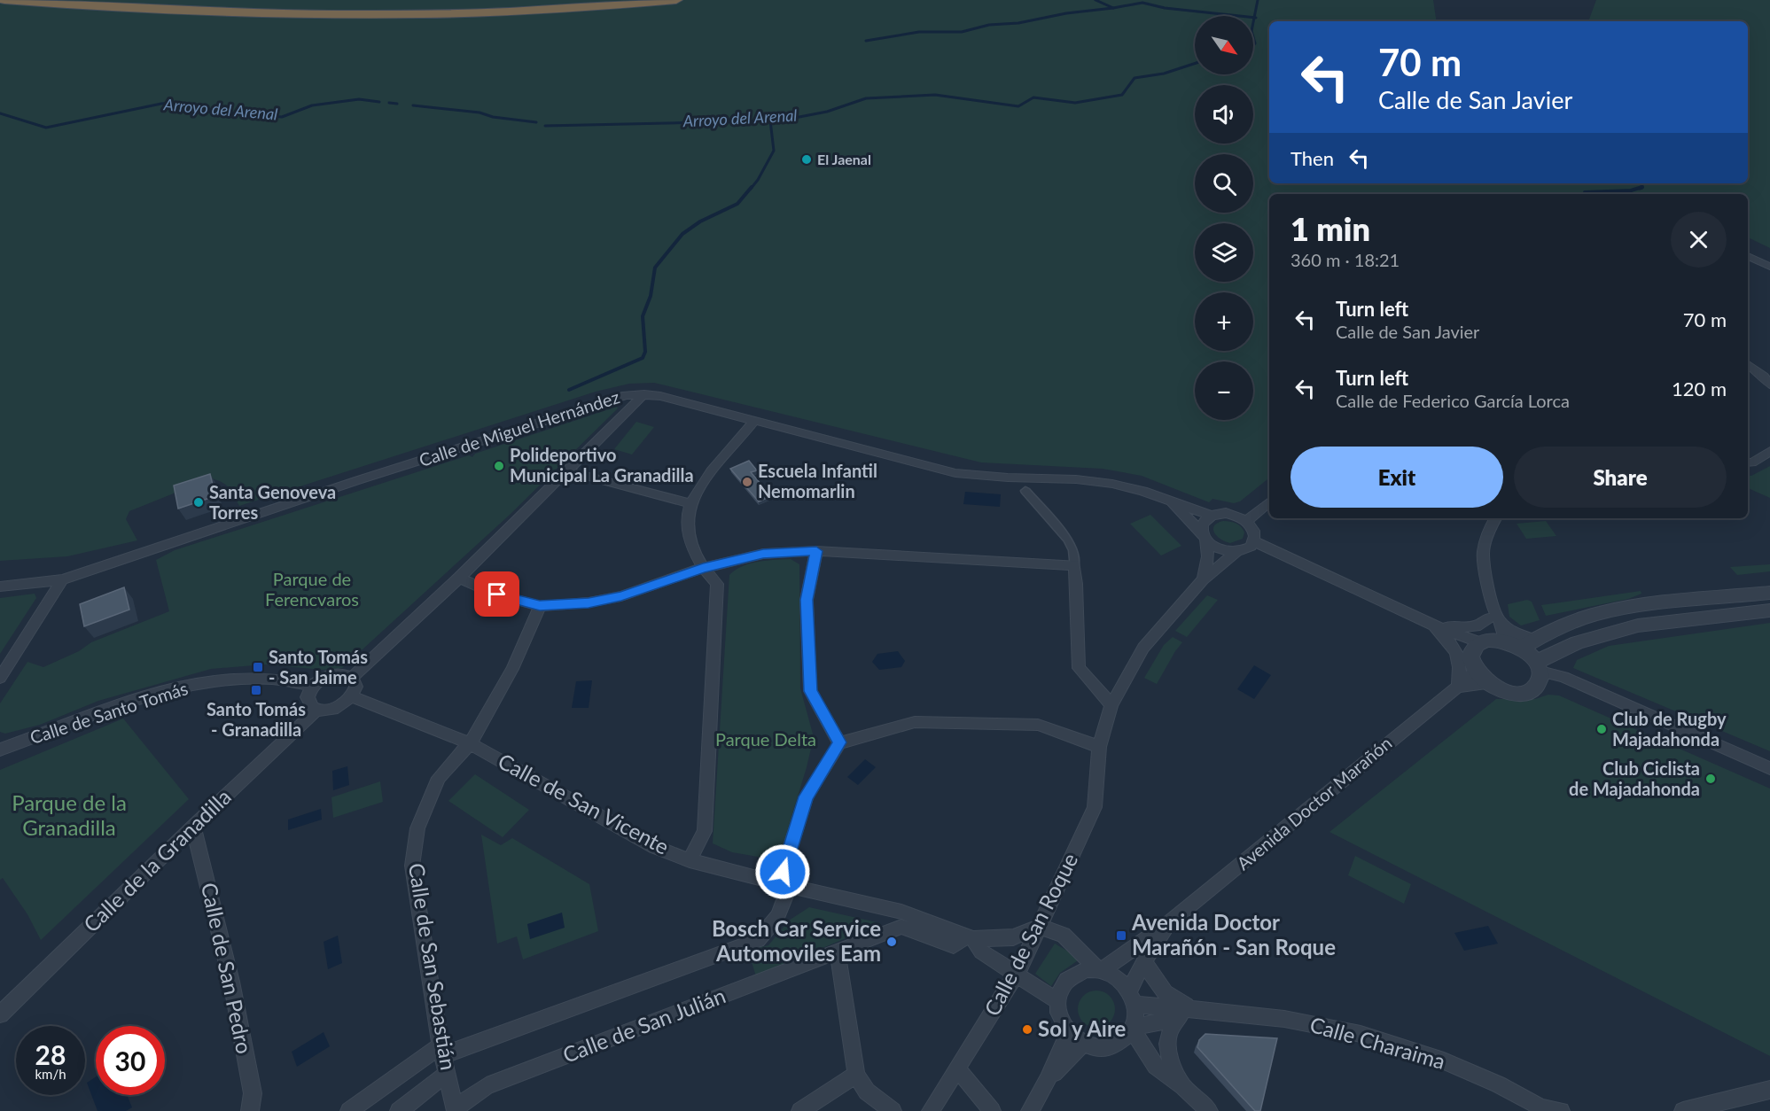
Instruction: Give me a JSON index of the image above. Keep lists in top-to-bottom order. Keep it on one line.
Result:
{"streets":{"street":["Calle de Miguel Hernández","Calle de Santo Tomás","Avenida Doctor Marañón","Calle de San Vicente","Calle de la Granadilla","Calle de San Roque","Calle de San Sebastián","Calle de San Pedro","Calle de San Julián","Calle Charaima"]},"crossings":[["Calle de Miguel Hernández","Calle de San Roque"],["Calle de Santo Tomás","Calle de San Vicente"],["Calle de Santo Tomás","Calle de la Granadilla"],["Avenida Doctor Marañón","Calle de San Vicente"],["Avenida Doctor Marañón","Calle Charaima"],["Calle de San Vicente","Calle de la Granadilla"],["Calle de San Vicente","Calle de San Roque"],["Calle de San Vicente","Calle de San Sebastián"],["Calle de San Vicente","Calle de San Julián"],["Calle de San Vicente","Calle Charaima"],["Calle de la Granadilla","Calle de San Pedro"],["Calle de San Sebastián","Calle de San Julián"]],"water":["Arroyo del Arenal"],"parks":["Parque de Ferencvaros","Parque Delta","Parque de la Granadilla"],"places":{"other":["El Jaenal","Polideportivo Municipal La Granadilla","Escuela Infantil Nemomarlin","Santa Genoveva Torres","Club de Rugby Majadahonda","Club Ciclista de Majadahonda","Bosch Car Service Automoviles Eam","Sol y Aire"],"transit":["Santo Tomás - San Jaime","Santo Tomás - Granadilla","Avenida Doctor Marañón - San Roque"]},"north":"bottom right","page":{"map_buttons":["+","−"],"turn":["70 m","Calle de San Javier"],"then":"Then","heading":["1 min","360 m · 18:21"],"list":[{"name":"Turn left","note":"Calle de San Javier","value":"70 m"},{"name":"Turn left","note":"Calle de Federico García Lorca","value":"120 m"}],"buttons":["Exit","Share"],"speed":"28 km/h","limit":"30"}}
